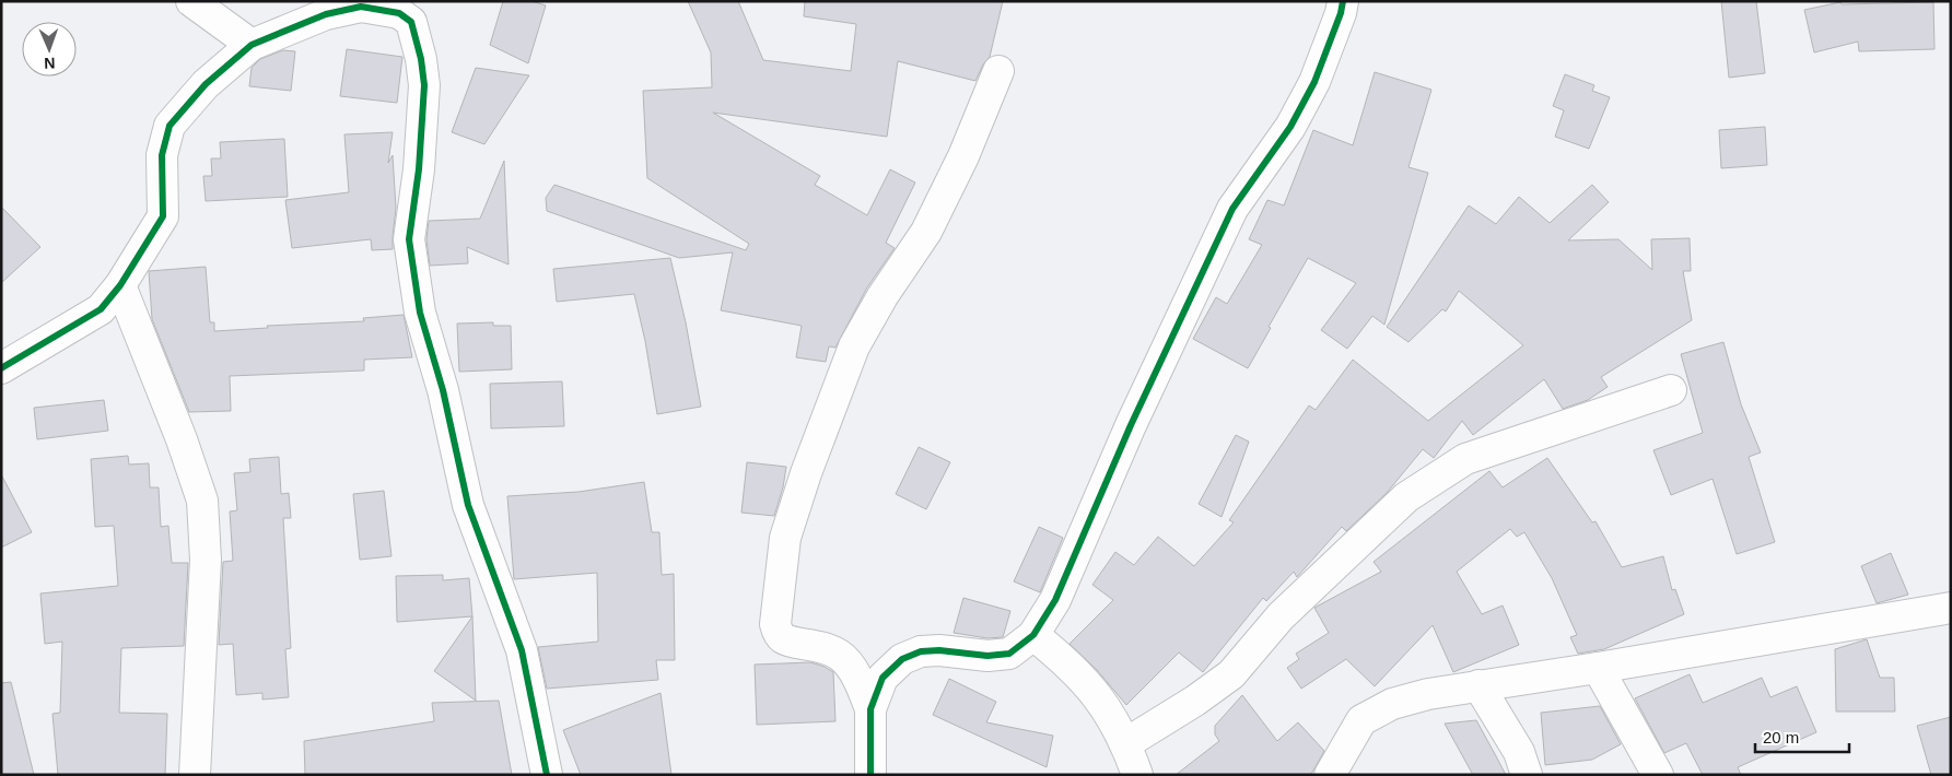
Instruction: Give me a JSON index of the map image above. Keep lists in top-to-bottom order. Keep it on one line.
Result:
{"scale_bar":"20 m","north":"bottom"}
